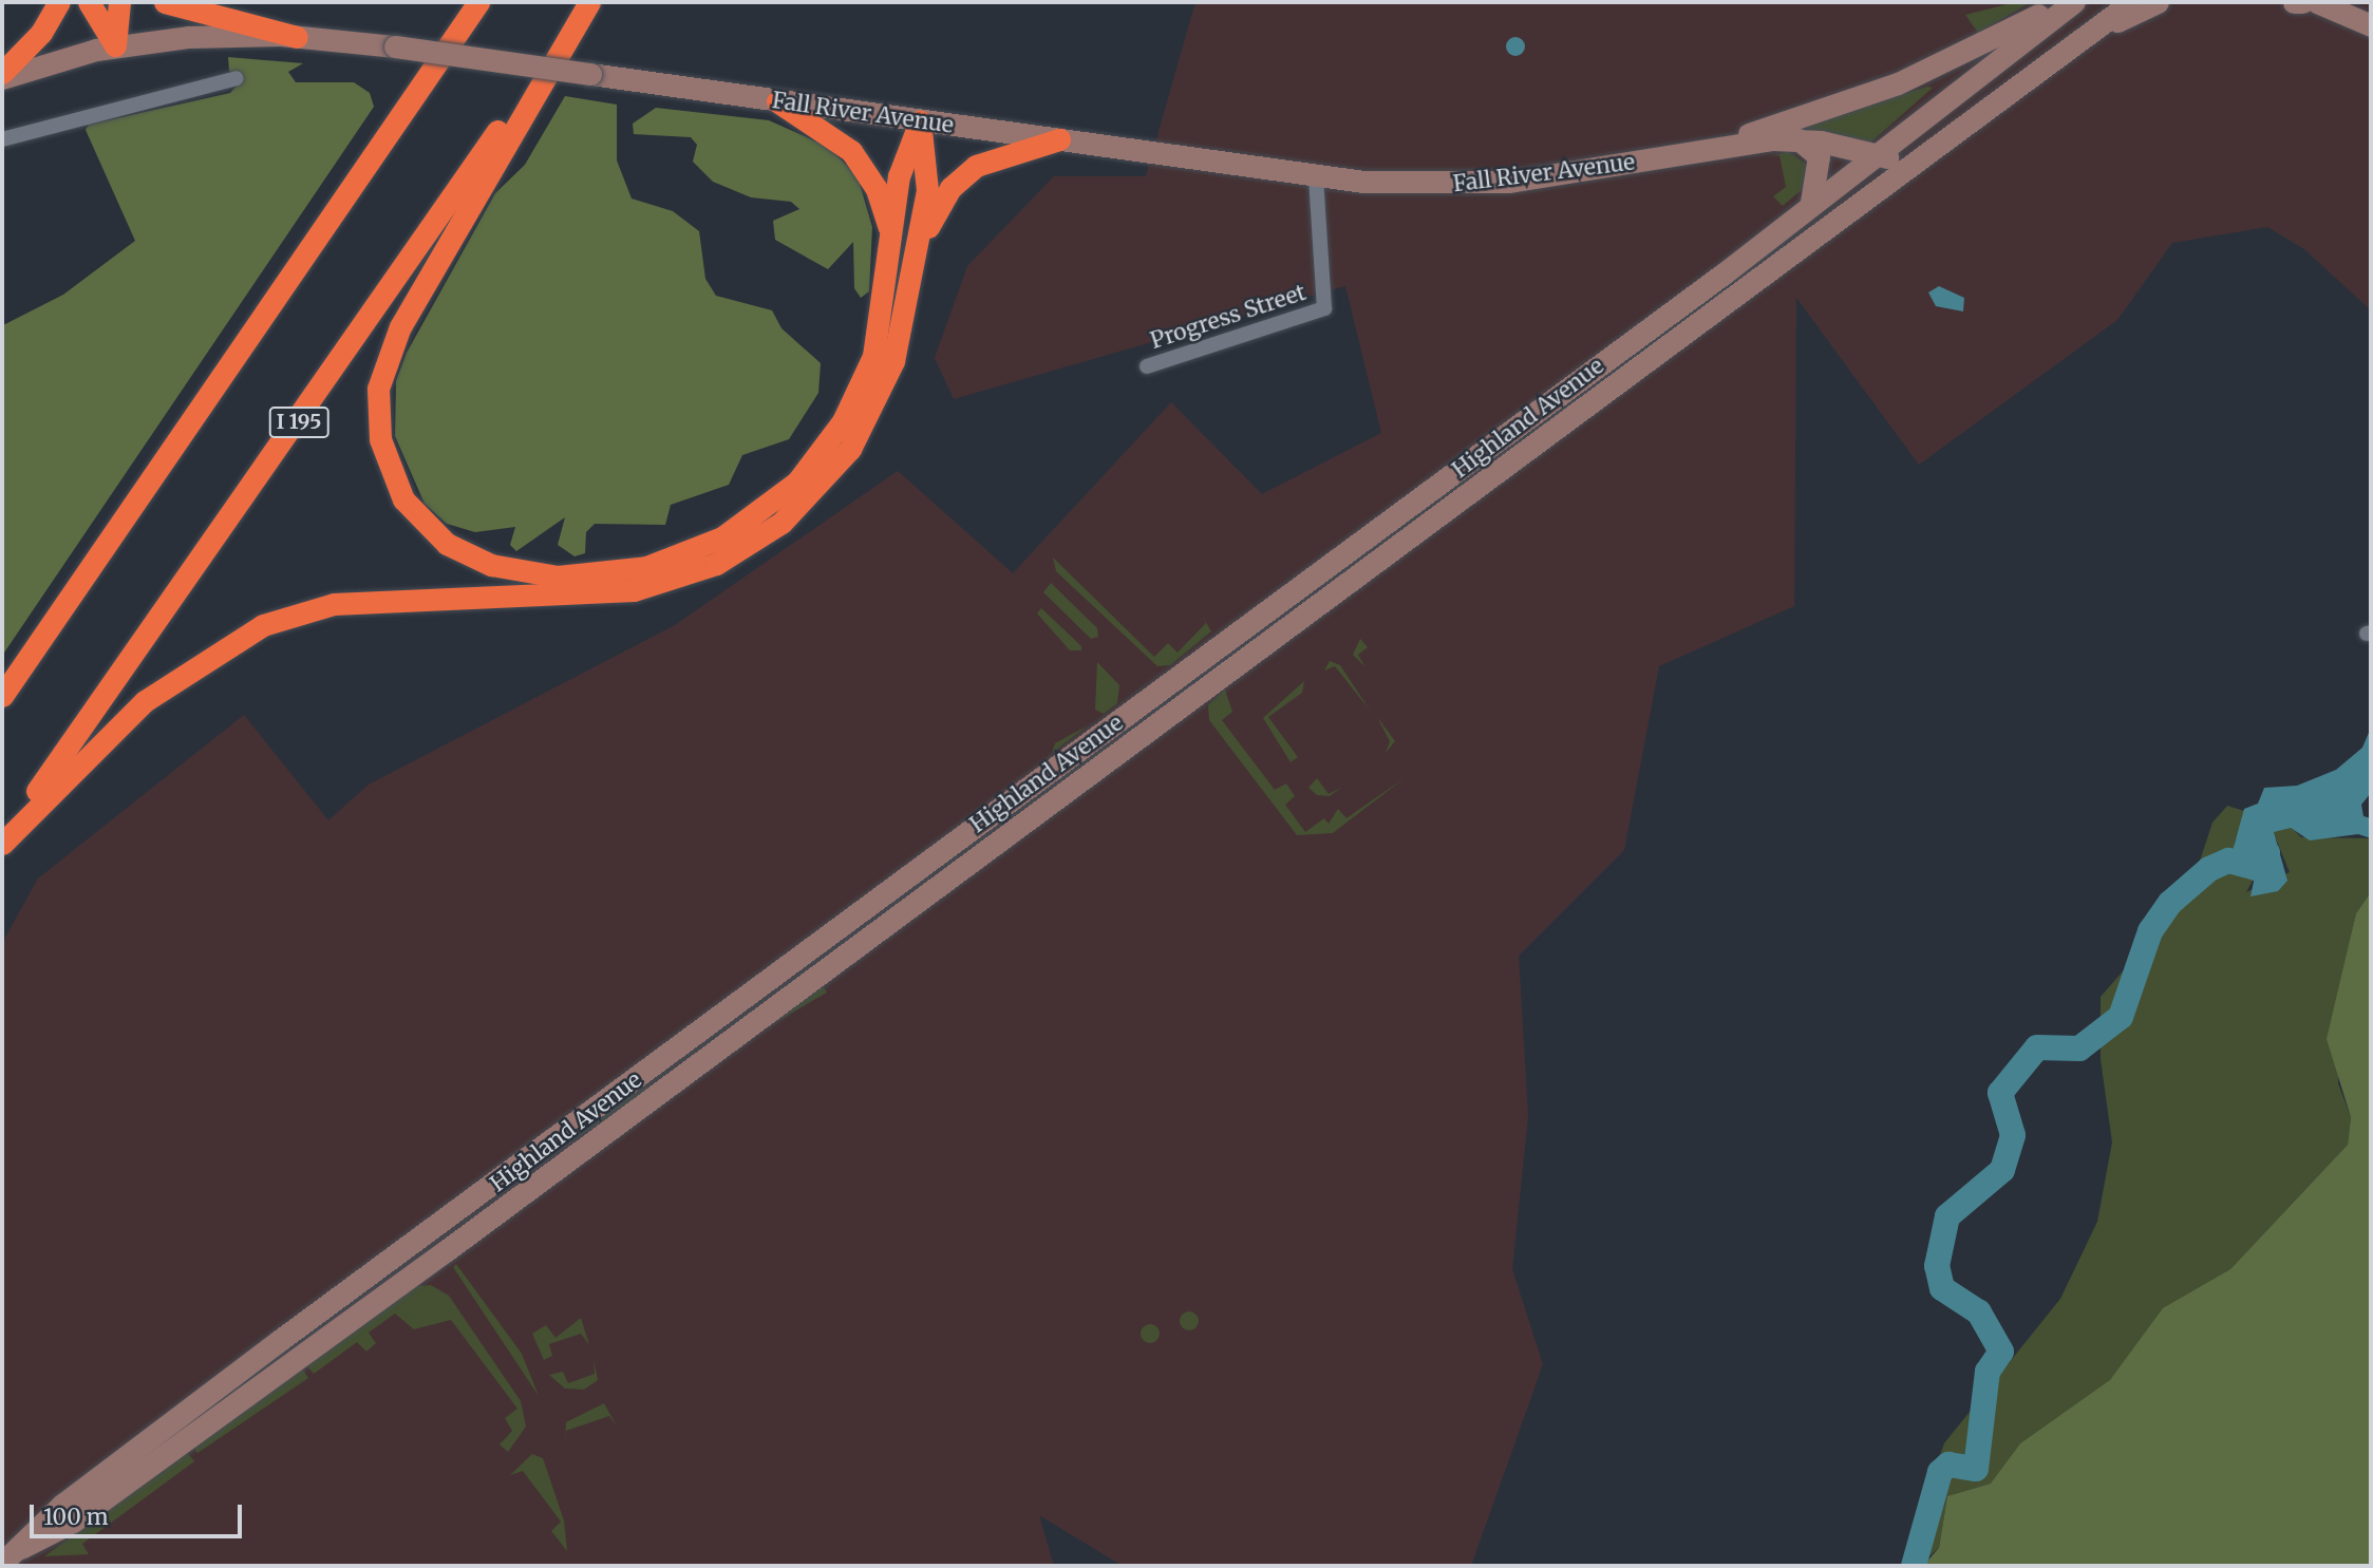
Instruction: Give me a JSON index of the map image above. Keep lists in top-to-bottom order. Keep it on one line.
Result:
{"streets":{"highway":["I 195"],"main road":["Fall River Avenue","Highland Avenue"],"street":["Progress Street"]},"crossings":[["Fall River Avenue","Progress Street"],["Fall River Avenue","Highland Avenue"]],"scale_bar":"100 m"}
